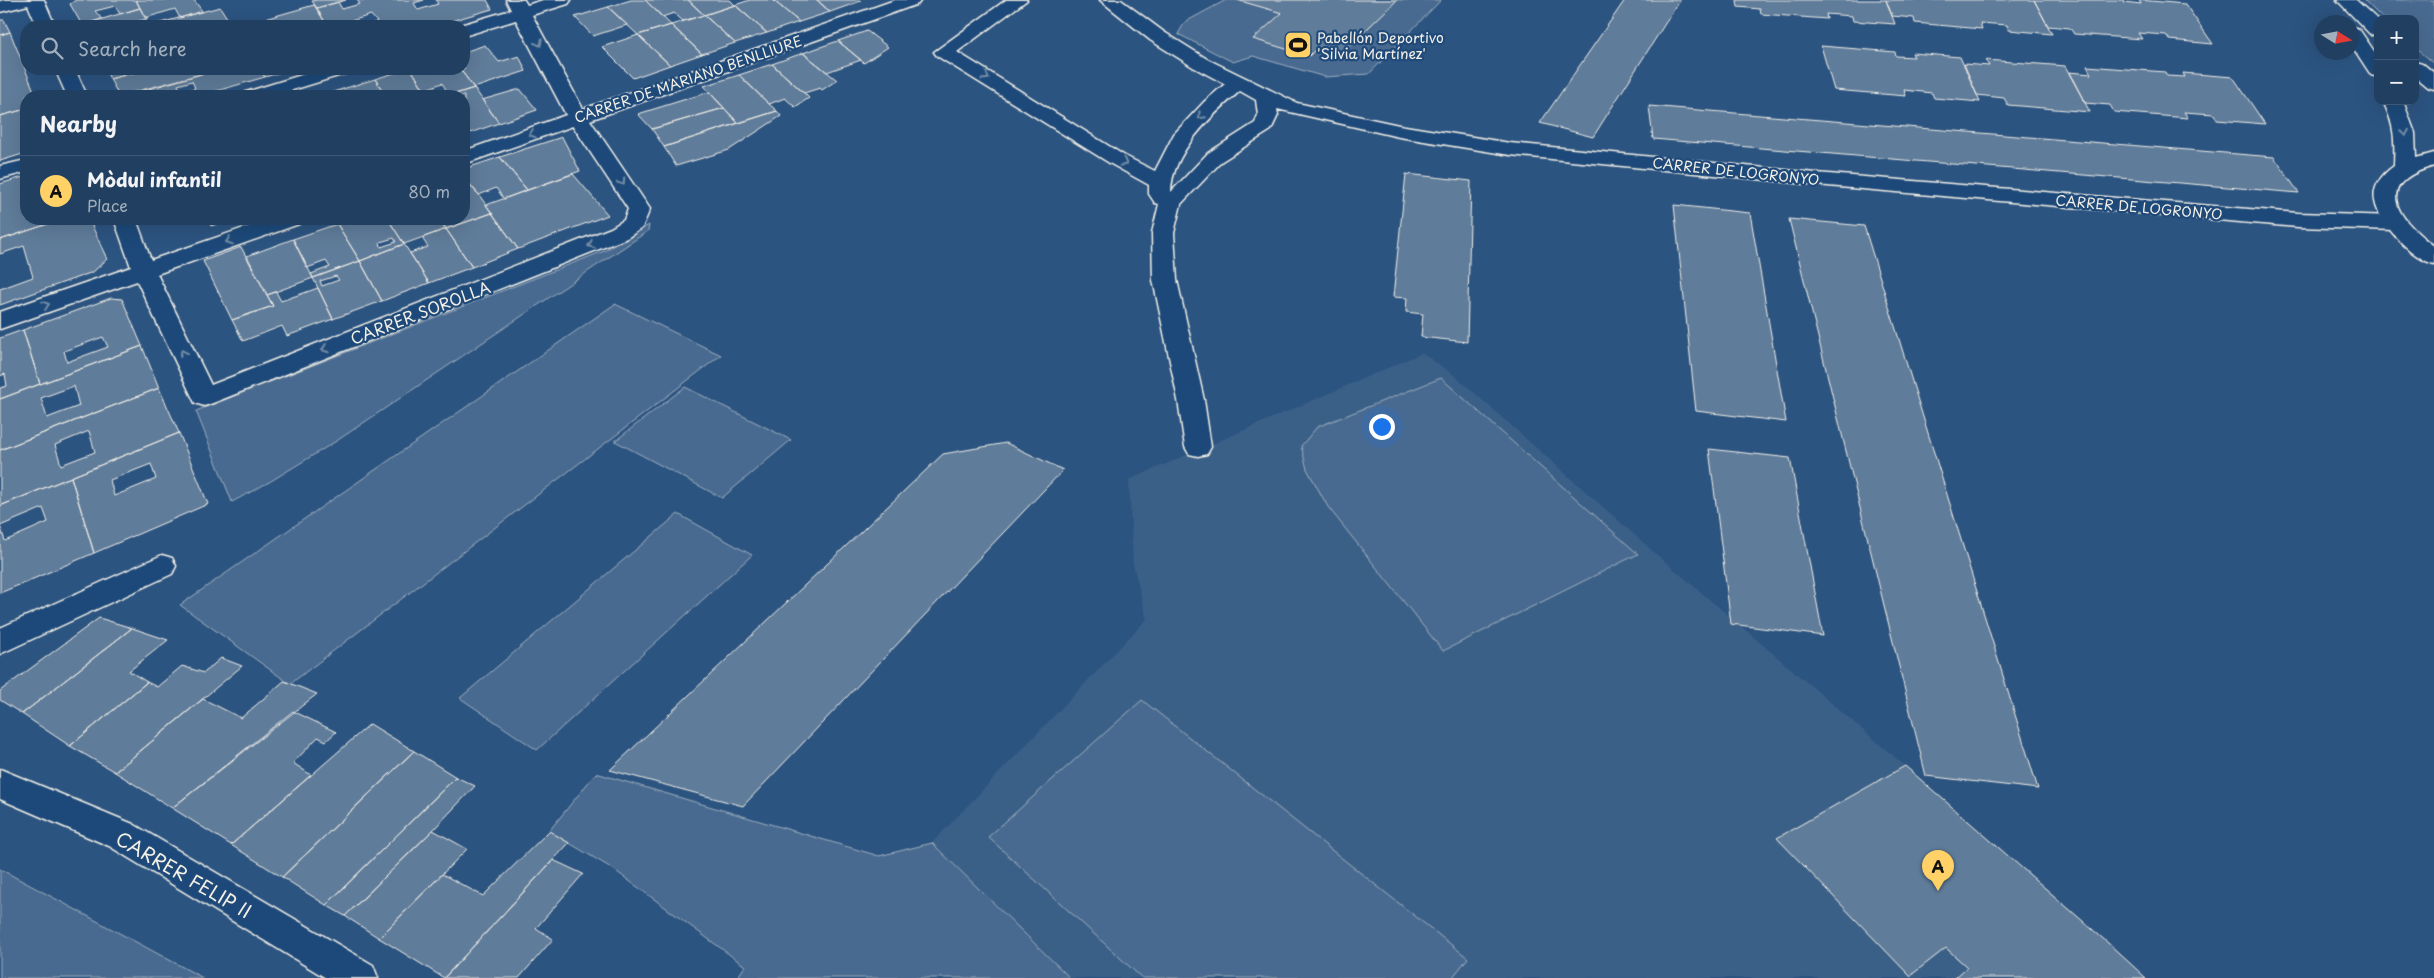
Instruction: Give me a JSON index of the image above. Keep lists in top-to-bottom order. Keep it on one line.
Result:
{"streets":{"street":["CARRER DE MARIANO BENLLIURE","CARRER DE LOGRONYO","CARRER SOROLLA","CARRER FELIP II"]},"crossings":[["CARRER DE MARIANO BENLLIURE","CARRER SOROLLA"]],"places":{"sports":["Pabellón Deportivo 'Silvia Martínez'"]},"north":"right","page":{"map_buttons":["+","−"],"search":"Search here","heading":"Nearby","list":[{"mark":"A","name":"Mòdul infantil","note":"Place","value":"80 m"}],"pins":"A"}}
